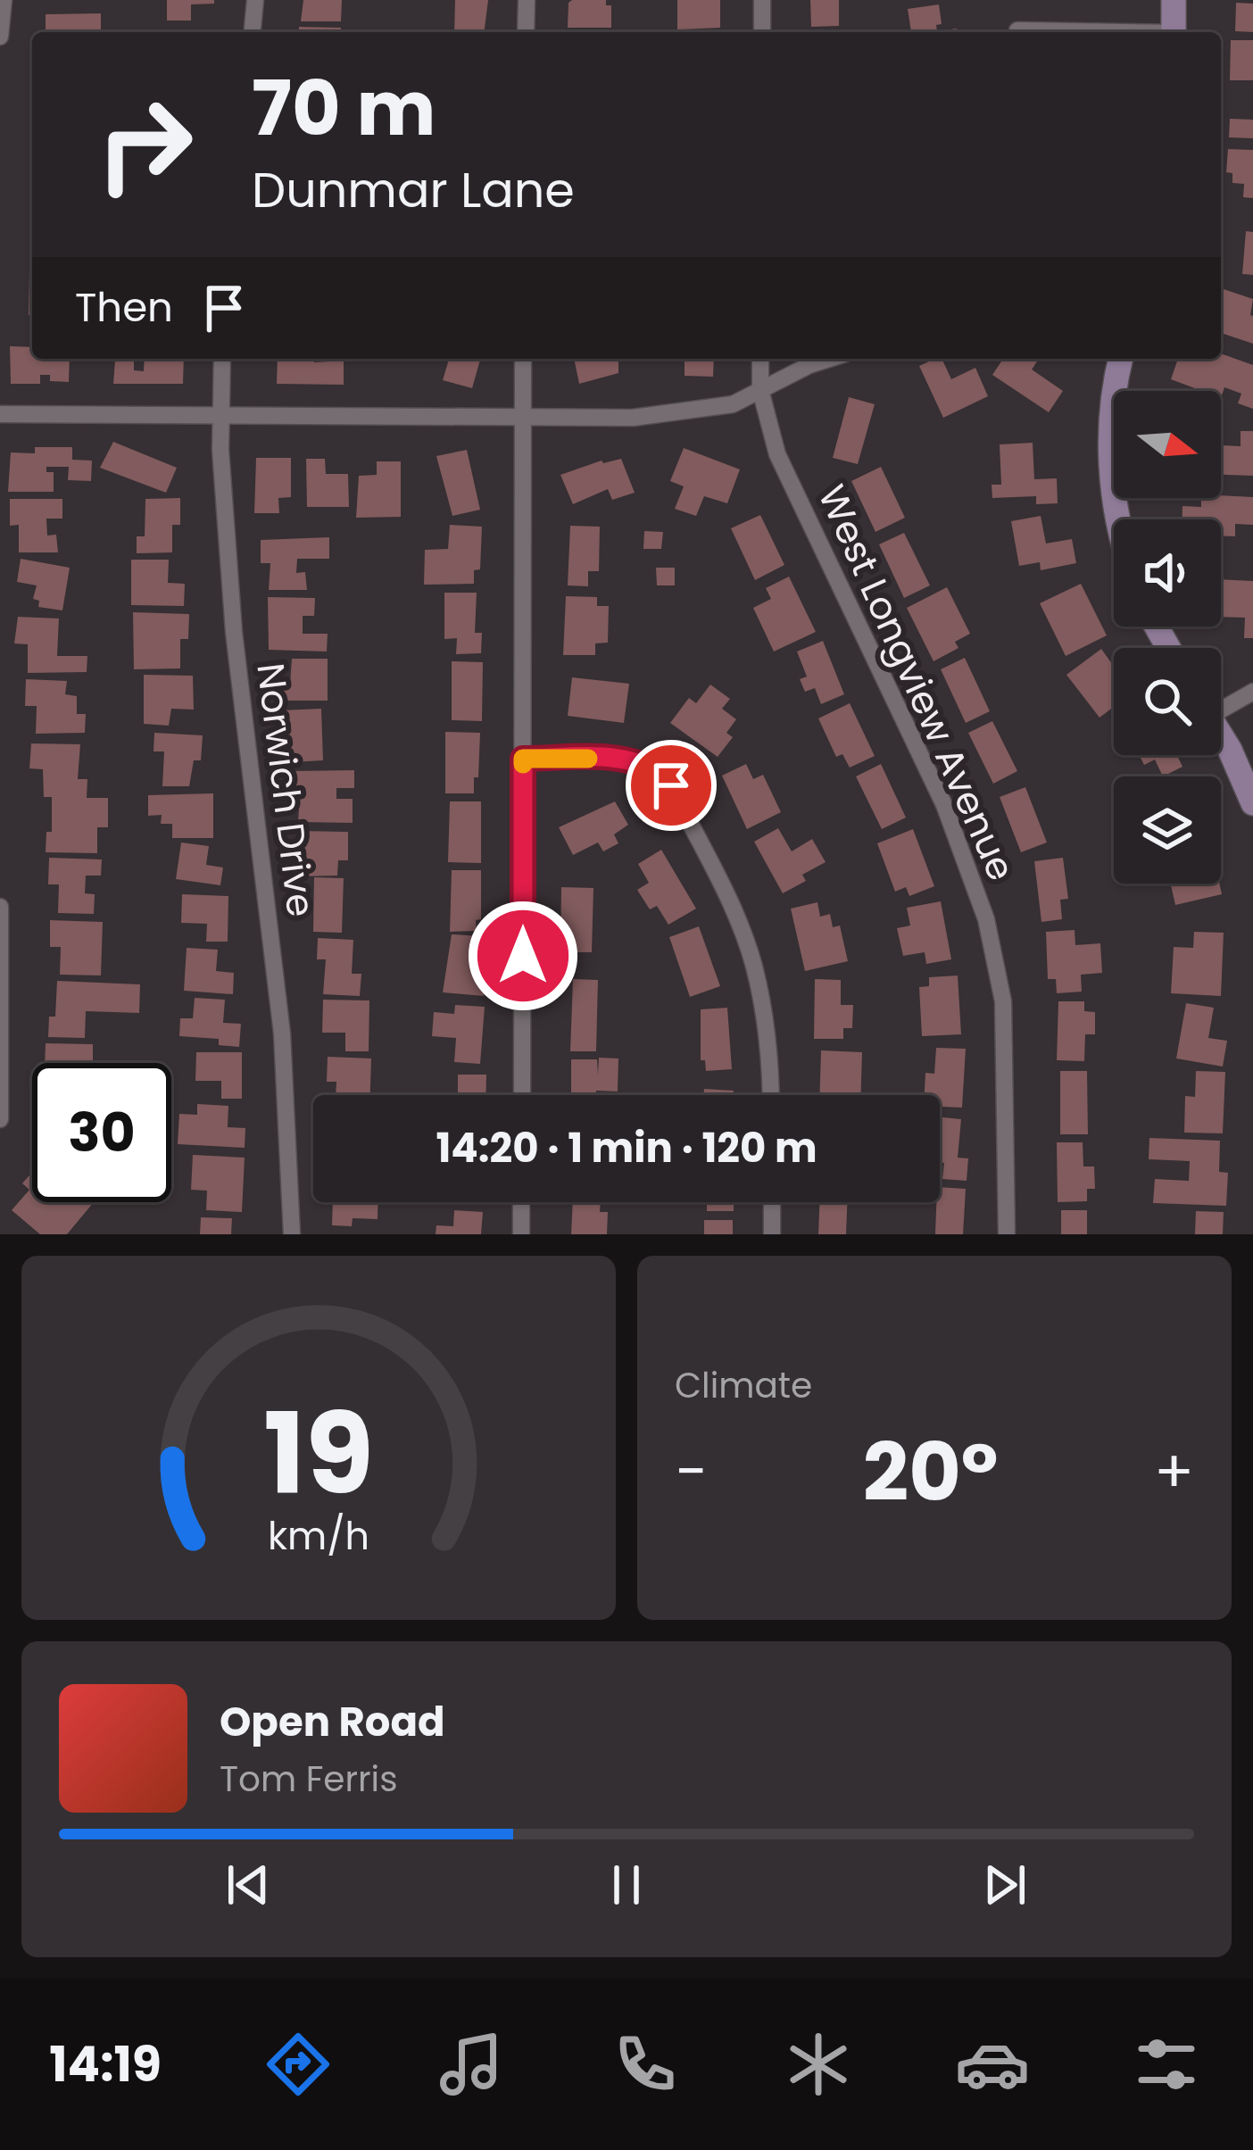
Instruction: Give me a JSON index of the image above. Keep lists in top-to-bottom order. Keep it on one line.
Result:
{"streets":{"street":["West Longview Avenue","Norwich Drive"]},"north":"right","page":{"turn":["70 m","Dunmar Lane"],"then":"Then","limit":"30","trip":"14:20 · 1 min · 120 m","tile":"Climate","heat":["−","20°","+"],"song":["Open Road","Tom Ferris"],"tabs":"14:19","gauge":["19","km/h"]}}
